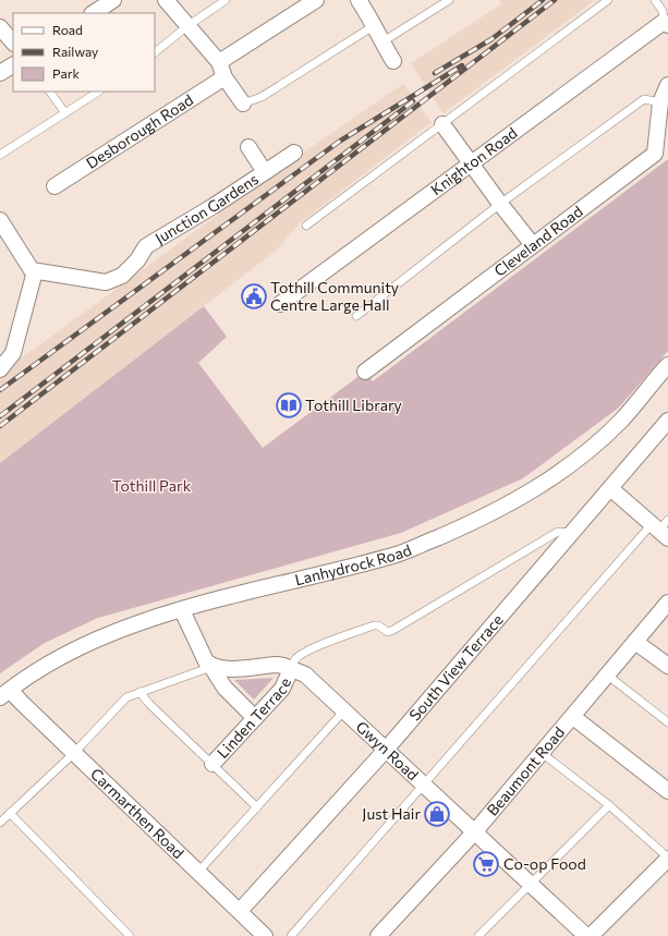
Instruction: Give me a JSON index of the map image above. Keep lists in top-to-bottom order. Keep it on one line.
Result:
{"streets":{"street":["Desborough Road","Knighton Road","Junction Gardens","Cleveland Road","Lanhydrock Road","South View Terrace","Linden Terrace","Gwyn Road","Beaumont Road","Carmarthen Road"]},"crossings":[["Lanhydrock Road","Carmarthen Road"],["South View Terrace","Gwyn Road"],["South View Terrace","Carmarthen Road"],["Linden Terrace","Gwyn Road"],["Gwyn Road","Beaumont Road"]],"parks":["Tothill Park"],"places":{"public building":["Tothill Community Centre Large Hall"],"library":["Tothill Library"],"shop":["Just Hair"],"supermarket":["Co-op Food"]},"legend":["Road","Railway","Park"]}
